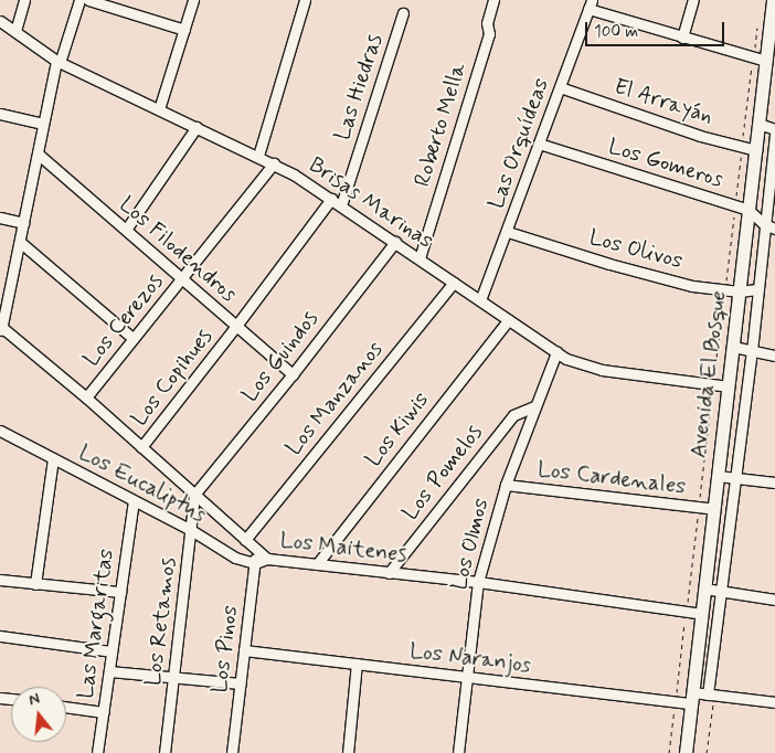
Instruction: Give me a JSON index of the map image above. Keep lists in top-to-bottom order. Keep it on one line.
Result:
{"streets":{"main road":["Avenida El Bosque"],"street":["Las Hiedras","El Arrayán","Roberto Mella","Las Orquídeas","Los Gomeros","Brisas Marinas","Los Filodendros","Los Olivos","Los Cerezos","Los Guindos","Los Copihues","Los Manzanos","Los Kiwis","Los Pomelos","Los Cardenales","Los Eucaliptus","Los Olmos","Los Maitenes","Los Retamos","Las Margaritas","Los Pinos","Los Naranjos"]},"crossings":[["Las Hiedras","Brisas Marinas"],["El Arrayán","Las Orquídeas"],["El Arrayán","Avenida El Bosque"],["Roberto Mella","Brisas Marinas"],["Las Orquídeas","Los Gomeros"],["Las Orquídeas","Brisas Marinas"],["Las Orquídeas","Los Olivos"],["Los Gomeros","Avenida El Bosque"],["Brisas Marinas","Los Cerezos"],["Brisas Marinas","Los Guindos"],["Brisas Marinas","Avenida El Bosque"],["Brisas Marinas","Los Copihues"],["Brisas Marinas","Los Manzanos"],["Brisas Marinas","Los Kiwis"],["Brisas Marinas","Los Olmos"],["Los Filodendros","Los Cerezos"],["Los Filodendros","Los Guindos"],["Los Filodendros","Los Copihues"],["Los Olivos","Avenida El Bosque"],["Los Cerezos","Los Maitenes"],["Los Guindos","Los Maitenes"],["Los Guindos","Los Retamos"],["Avenida El Bosque","Los Cardenales"],["Avenida El Bosque","Los Maitenes"],["Avenida El Bosque","Los Naranjos"],["Los Copihues","Los Maitenes"],["Los Manzanos","Los Maitenes"],["Los Kiwis","Los Maitenes"],["Los Pomelos","Los Olmos"],["Los Pomelos","Los Maitenes"],["Los Cardenales","Los Olmos"],["Los Eucaliptus","Los Retamos"],["Los Eucaliptus","Las Margaritas"],["Los Eucaliptus","Los Pinos"],["Los Olmos","Los Maitenes"],["Los Olmos","Los Naranjos"],["Los Maitenes","Los Retamos"],["Los Maitenes","Los Pinos"],["Los Pinos","Los Naranjos"]],"scale_bar":"100 m","north":"top"}
